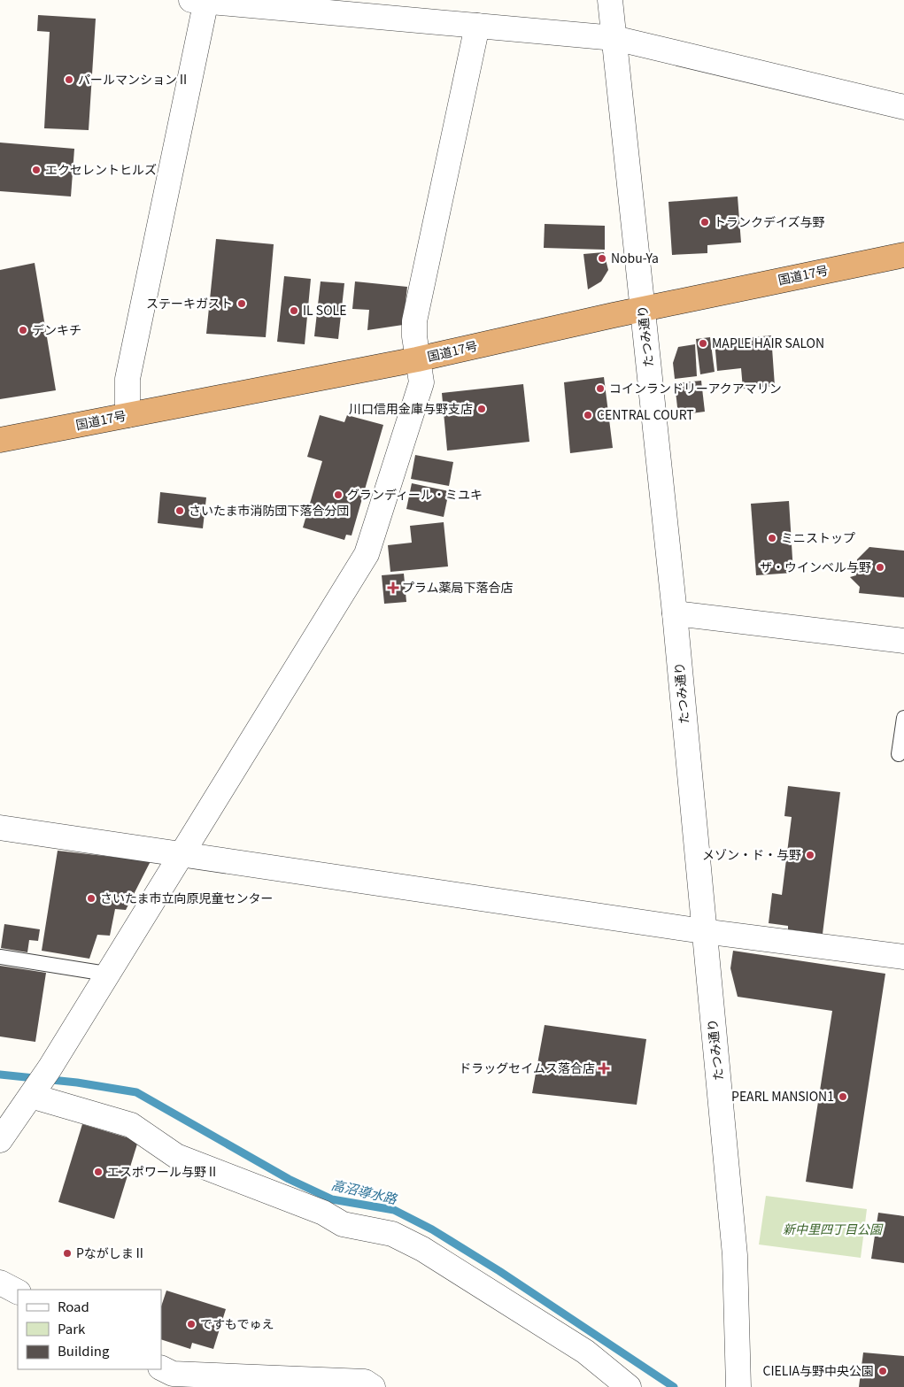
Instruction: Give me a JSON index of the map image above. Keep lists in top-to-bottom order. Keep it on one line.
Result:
{"streets":{"highway":["国道17号"],"street":["たつみ通り"]},"crossings":[["国道17号","たつみ通り"]],"water":["高沼導水路"],"parks":["新中里四丁目公園"],"places":{"other":["パールマンションⅡ","エクセレントヒルズ","トランクデイズ与野","Nobu-Ya","ステーキガスト","IL SOLE","デンキチ","MAPLE HAIR SALON","コインランドリーアクアマリン","川口信用金庫与野支店","CENTRAL COURT","グランディール・ミユキ","さいたま市消防団下落合分団","ミニストップ","ザ・ウインベル与野","メゾン・ド・与野","さいたま市立向原児童センター","PEARL MANSION1","エスポワール与野Ⅱ","PながしまⅡ","ですもでゅえ","CIELIA与野中央公園"],"health":["プラム薬局下落合店","ドラッグセイムス落合店"]},"legend":["Road","Park","Building"]}
